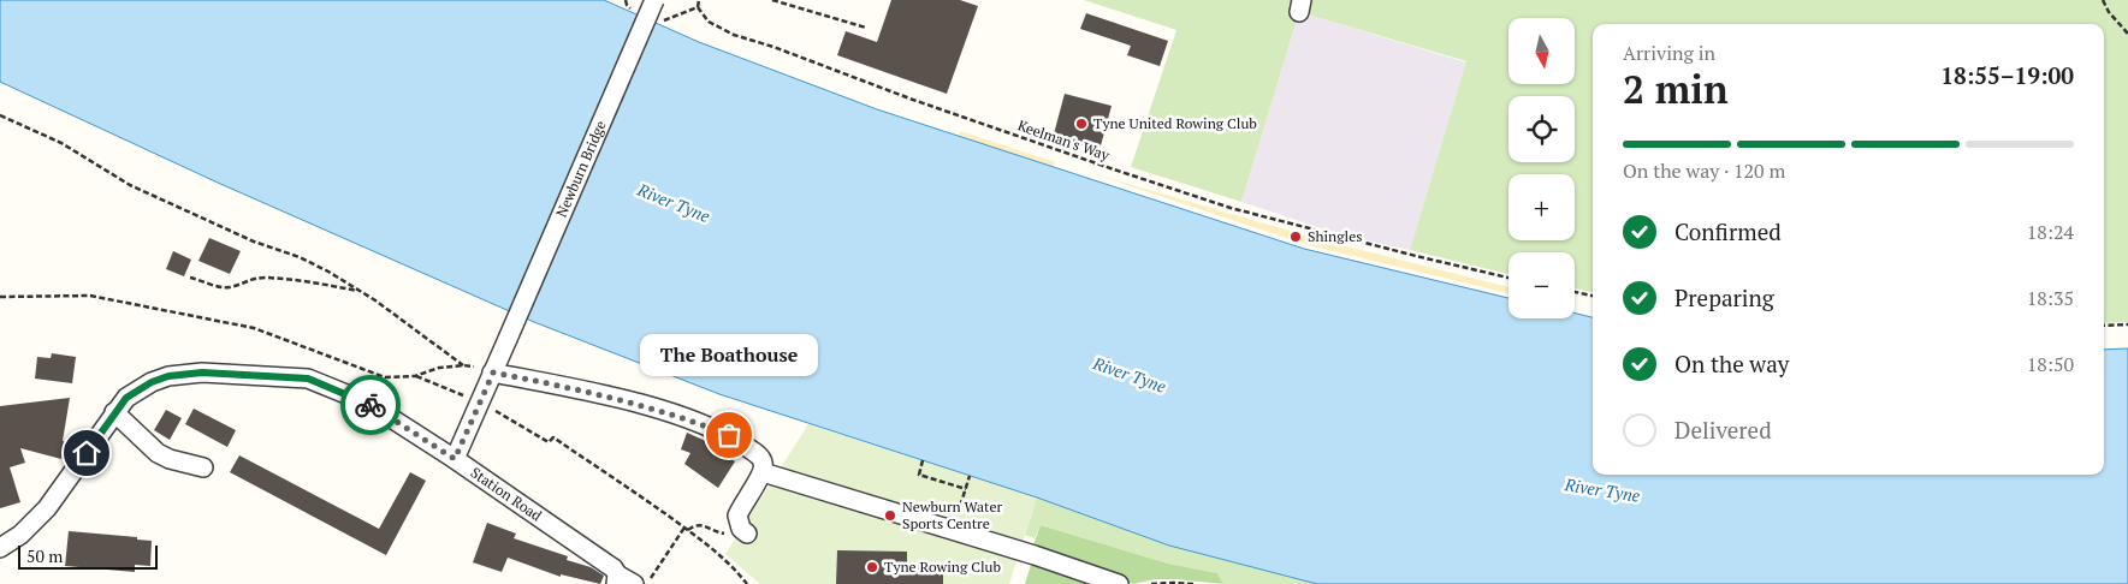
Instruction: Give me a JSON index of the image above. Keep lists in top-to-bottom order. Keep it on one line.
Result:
{"streets":{"street":["Newburn Bridge","Station Road"],"path":["Keelman's Way"]},"crossings":[["Newburn Bridge","Station Road"]],"water":["River Tyne"],"places":["Tyne United Rowing Club","Shingles","The Boathouse","Newburn Water Sports Centre","Tyne Rowing Club"],"scale_bar":"50 m","north":"bottom","page":{"map_buttons":["+","−"],"heading":["2 min","Arriving in","18:55–19:00"],"bar":"On the way · 120 m","list":[["Confirmed","18:24"],["Preparing","18:35"],["On the way","18:50"],"Delivered"],"bubble":"The Boathouse","scale":"50 m"}}
